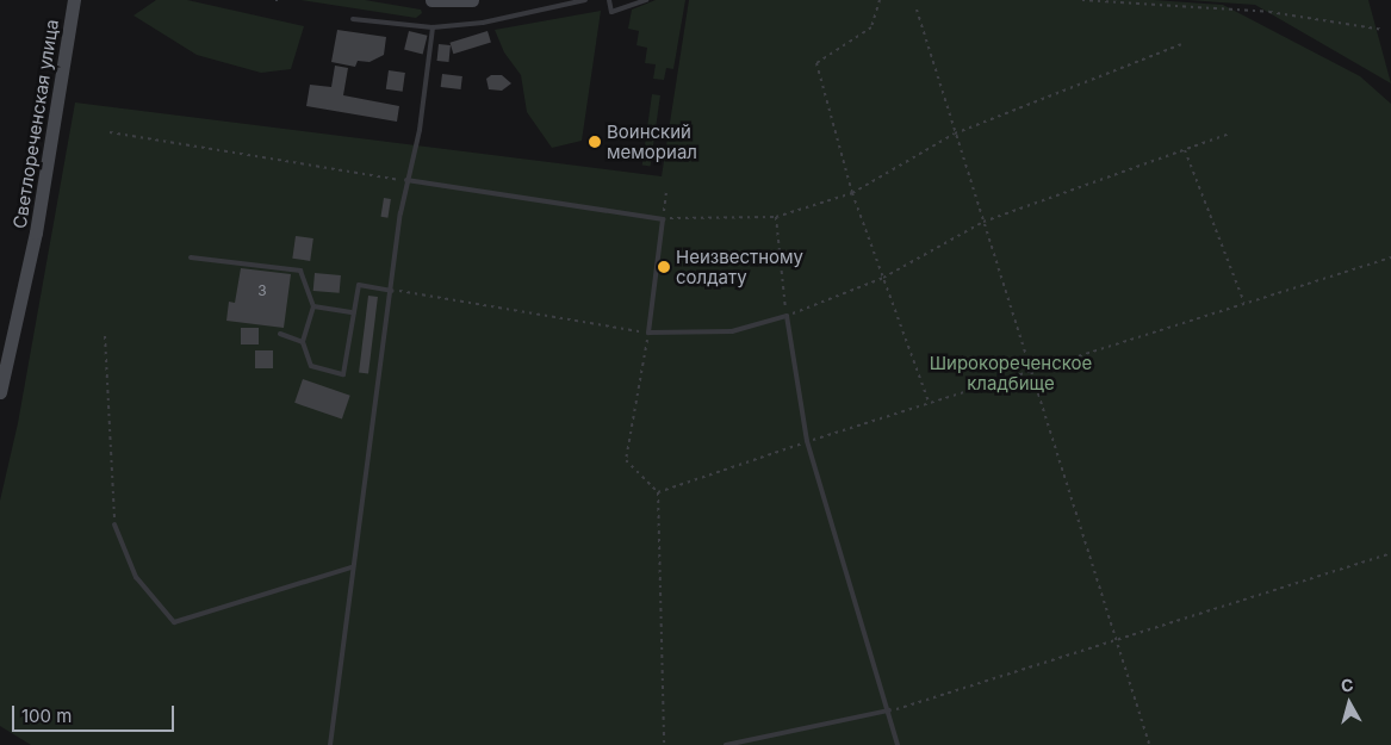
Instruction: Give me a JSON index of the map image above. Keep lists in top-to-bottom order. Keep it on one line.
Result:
{"streets":{"main road":["Светлореченская улица"]},"parks":["Широкореченское кладбище"],"places":["Воинский мемориал","Неизвестному солдату"],"house_numbers":["3"],"scale_bar":"100 m","north":"top"}
